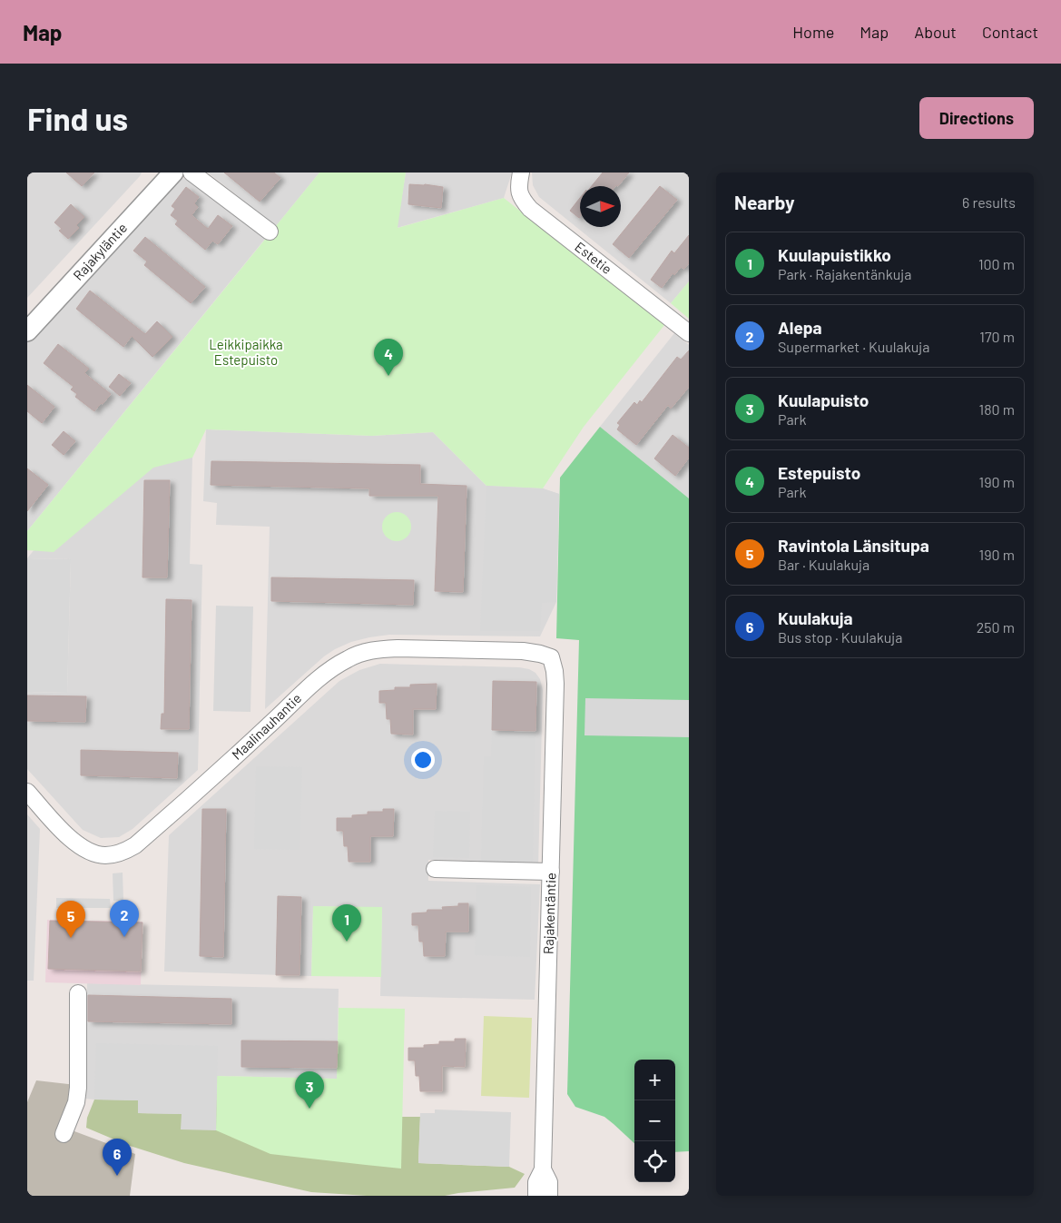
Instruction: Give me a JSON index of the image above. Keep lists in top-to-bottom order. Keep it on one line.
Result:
{"streets":{"street":["Rajakyläntie","Estetie","Maalinauhantie","Rajakentäntie"]},"crossings":[["Maalinauhantie","Rajakentäntie"]],"parks":["Leikkipaikka Estepuisto"],"north":"right","page":{"header":"Map","nav":["Home","Map","About","Contact"],"buttons":"Directions","title":"Find us","heading":["Nearby","6 results"],"list":[{"mark":"1","name":"Kuulapuistikko","note":"Park · Rajakentänkuja","value":"100 m"},{"mark":"2","name":"Alepa","note":"Supermarket · Kuulakuja","value":"170 m"},{"mark":"3","name":"Kuulapuisto","note":"Park","value":"180 m"},{"mark":"4","name":"Estepuisto","note":"Park","value":"190 m"},{"mark":"5","name":"Ravintola Länsitupa","note":"Bar · Kuulakuja","value":"190 m"},{"mark":"6","name":"Kuulakuja","note":"Bus stop · Kuulakuja","value":"250 m"}],"pins":["4","2","5","1","3","6"],"map_buttons":["+","−"]}}
